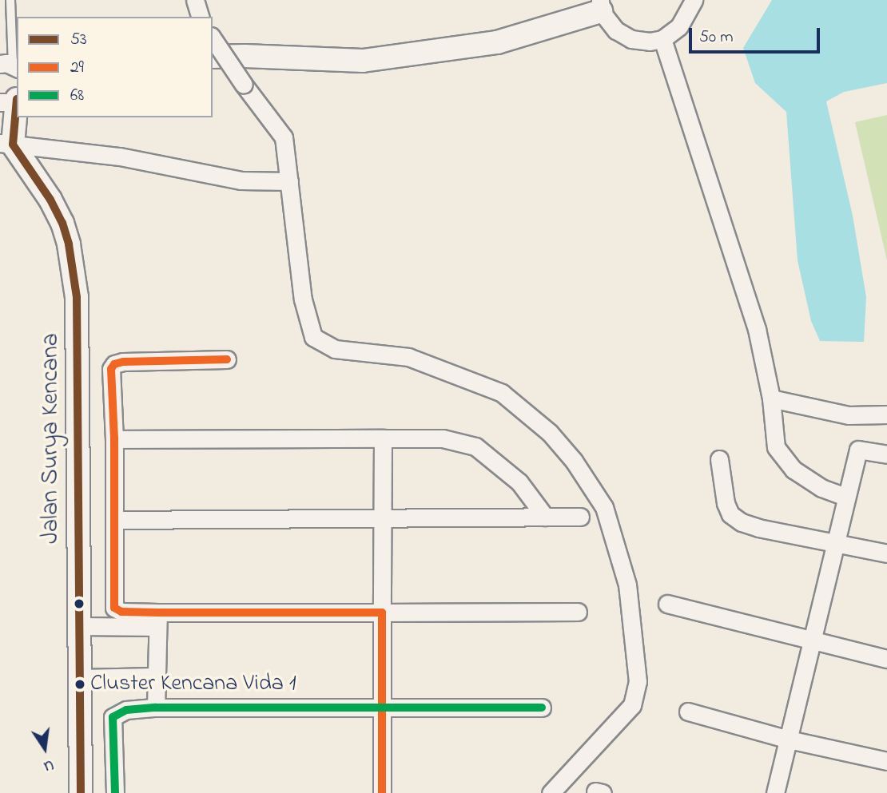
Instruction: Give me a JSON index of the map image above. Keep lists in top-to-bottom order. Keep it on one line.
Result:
{"streets":{"street":["Jalan Surya Kencana"]},"places":["Cluster Kencana Vida 1"],"lines":["transit line 53","transit line 29","transit line 68"],"legend":["53","29","68"],"scale_bar":"50 m","north":"bottom"}
